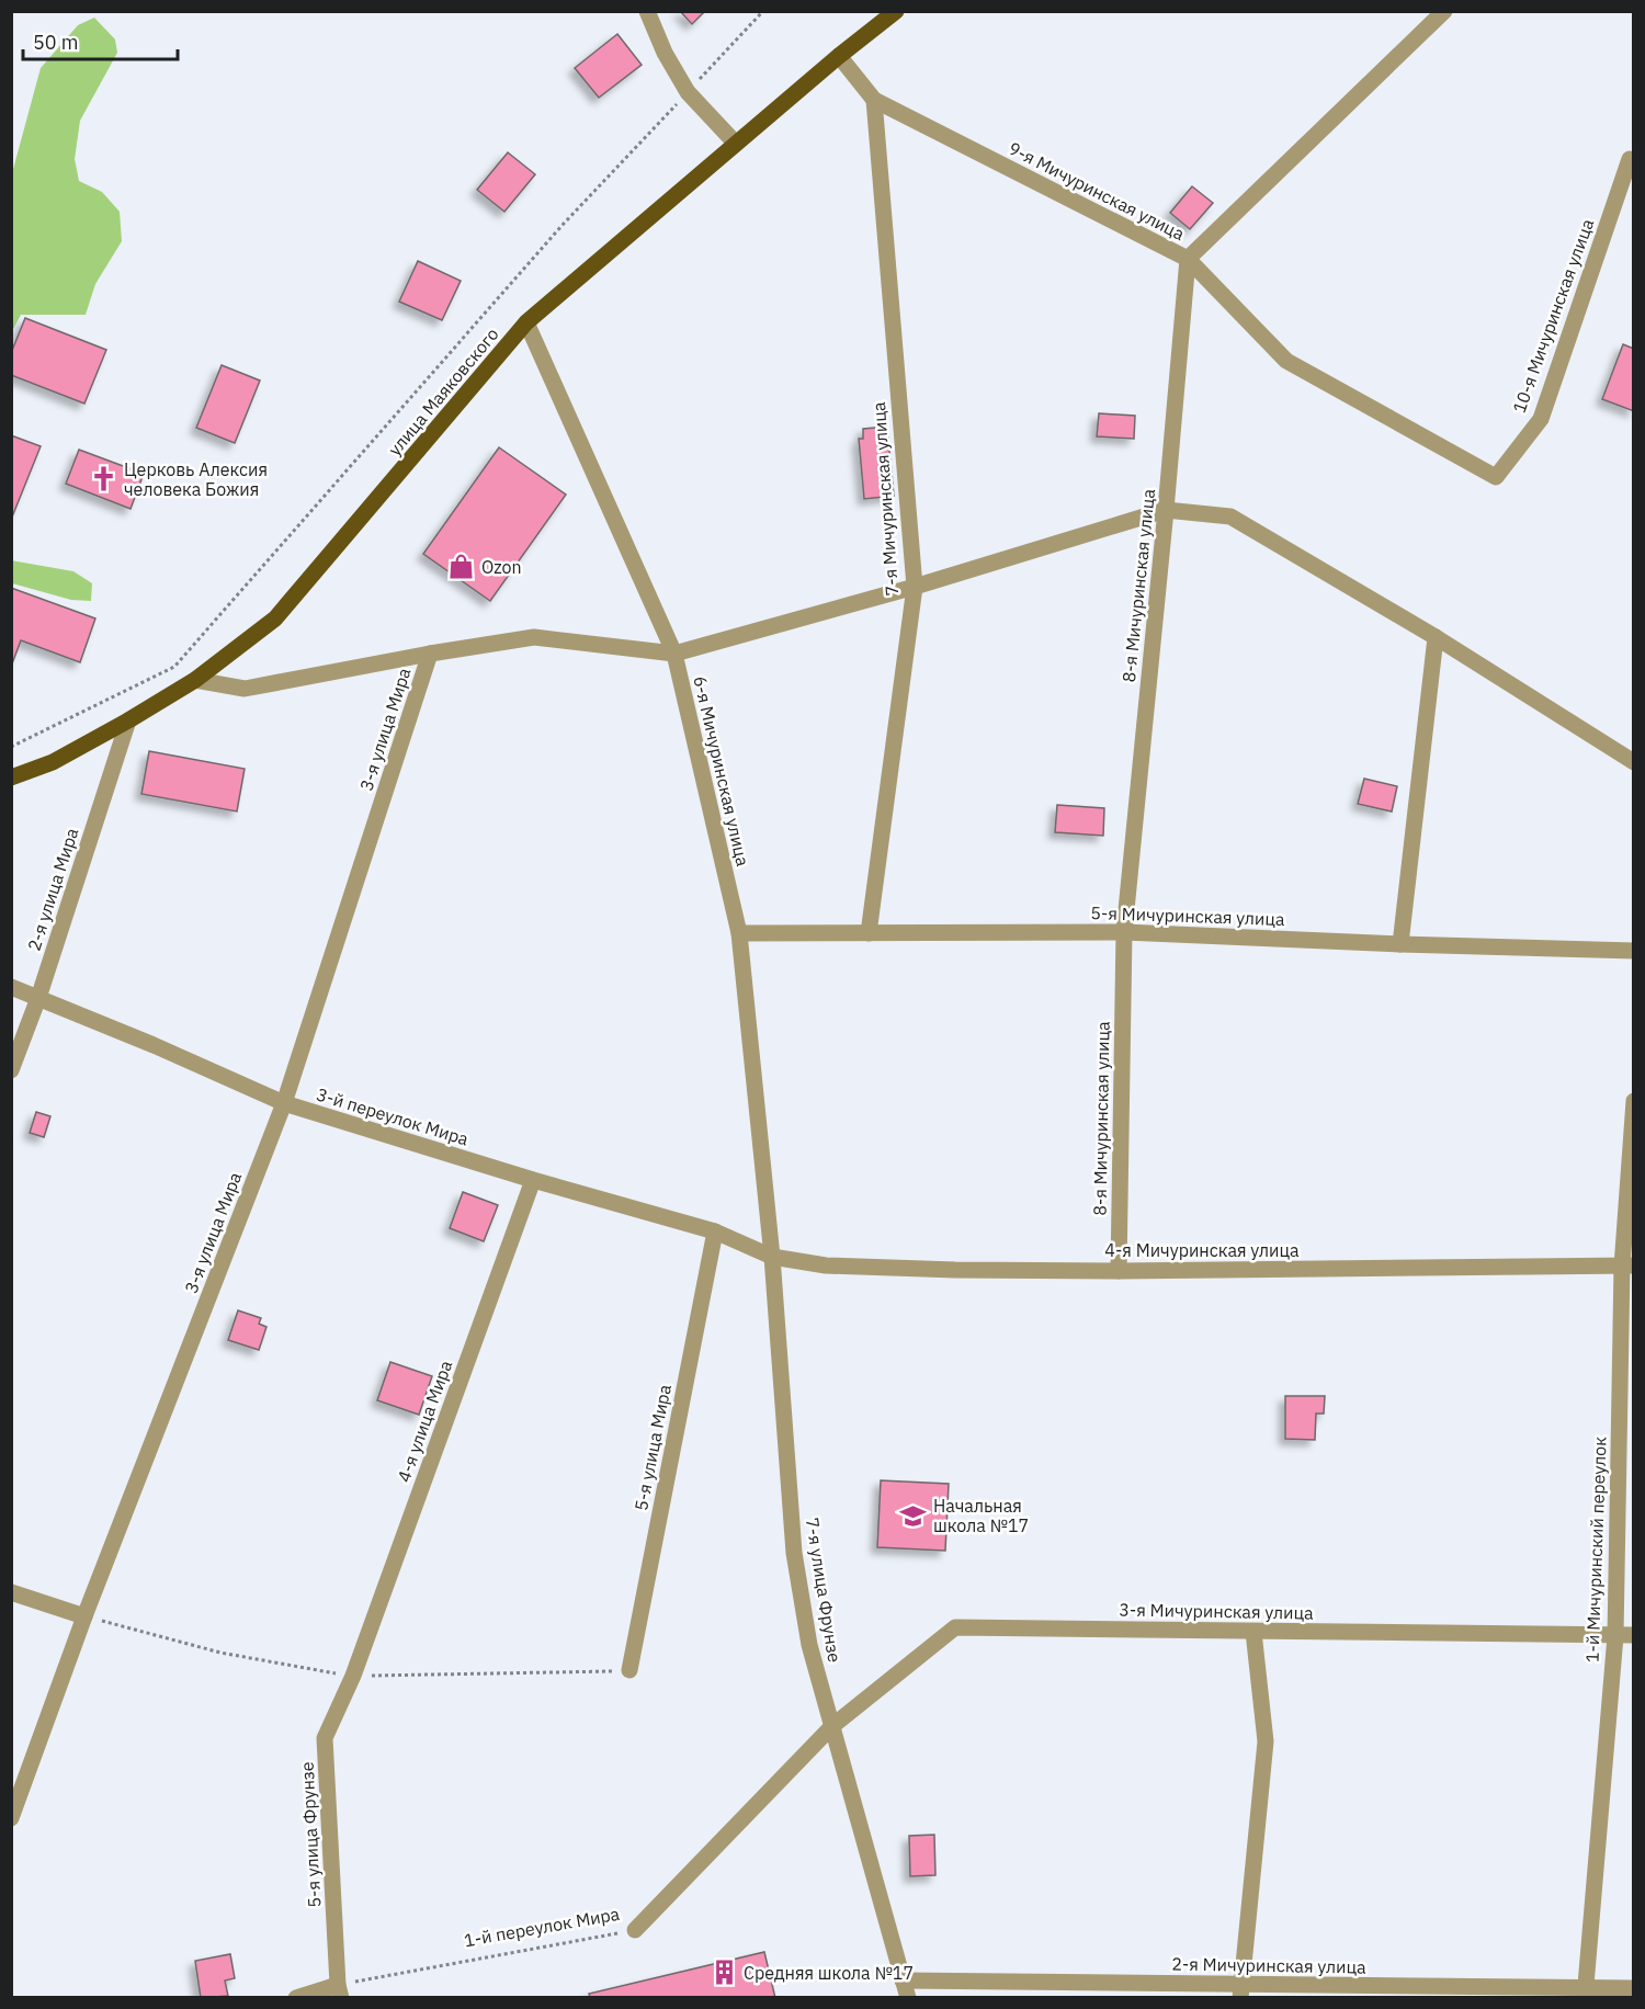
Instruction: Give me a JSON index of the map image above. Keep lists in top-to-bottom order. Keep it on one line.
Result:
{"streets":{"main road":["улица Маяковского"],"street":["9-я Мичуринская улица","10-я Мичуринская улица","7-я Мичуринская улица","8-я Мичуринская улица","3-я улица Мира","6-я Мичуринская улица","2-я улица Мира","5-я Мичуринская улица","3-й переулок Мира","4-я Мичуринская улица","4-я улица Мира","5-я улица Мира","1-й Мичуринский переулок","7-я улица Фрунзе","3-я Мичуринская улица","5-я улица Фрунзе","1-й переулок Мира","2-я Мичуринская улица"]},"crossings":[["9-я Мичуринская улица","10-я Мичуринская улица"],["9-я Мичуринская улица","улица Маяковского"],["9-я Мичуринская улица","7-я Мичуринская улица"],["9-я Мичуринская улица","8-я Мичуринская улица"],["улица Маяковского","6-я Мичуринская улица"],["улица Маяковского","2-я улица Мира"],["7-я Мичуринская улица","5-я Мичуринская улица"],["8-я Мичуринская улица","5-я Мичуринская улица"],["8-я Мичуринская улица","4-я Мичуринская улица"],["3-я улица Мира","3-й переулок Мира"],["6-я Мичуринская улица","5-я Мичуринская улица"],["6-я Мичуринская улица","3-й переулок Мира"],["6-я Мичуринская улица","4-я Мичуринская улица"],["6-я Мичуринская улица","7-я улица Фрунзе"],["2-я улица Мира","3-й переулок Мира"],["3-й переулок Мира","4-я Мичуринская улица"],["3-й переулок Мира","4-я улица Мира"],["3-й переулок Мира","5-я улица Мира"],["3-й переулок Мира","7-я улица Фрунзе"],["4-я Мичуринская улица","1-й Мичуринский переулок"],["4-я Мичуринская улица","7-я улица Фрунзе"],["4-я улица Мира","5-я улица Фрунзе"],["1-й Мичуринский переулок","3-я Мичуринская улица"],["1-й Мичуринский переулок","2-я Мичуринская улица"],["7-я улица Фрунзе","3-я Мичуринская улица"],["7-я улица Фрунзе","1-й переулок Мира"],["7-я улица Фрунзе","2-я Мичуринская улица"],["3-я Мичуринская улица","1-й переулок Мира"],["5-я улица Фрунзе","1-й переулок Мира"]],"places":{"church":["Церковь Алексия человека Божия"],"shop":["Ozon"],"school or university":["Начальная школа №17"],"building":["Средняя школа №17"]},"scale_bar":"50 m"}
